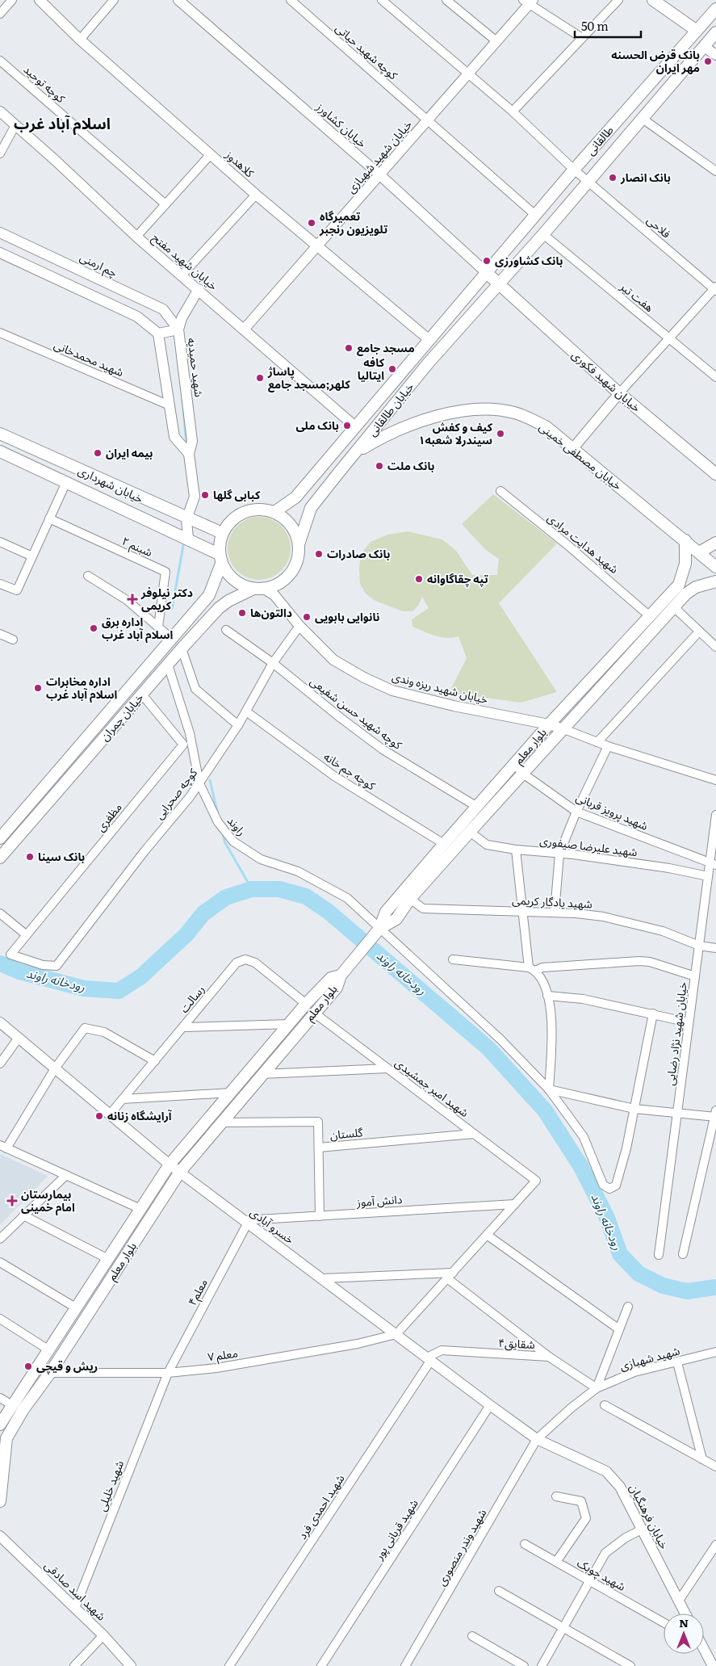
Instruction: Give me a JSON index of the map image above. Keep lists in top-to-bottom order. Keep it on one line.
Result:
{"streets":{"main road":["طالقانی","خیابان شهید فکوری","خیابان طالقانی","خیابان مصطفی خمینی","خیابان شهرداری","خیابان چمران","بلوار معلم"],"street":["کوچه شهید حیاتی","کوچه توحید","خیابان کشاورز","خیابان شهید شهبازی","کلاهدوز","فلاحی","خیابان شهید مفتح","چم ارمنی","هفت تیر","شهید محمدخانی","شهید حمیدیه","شهید هدایت مرادی","شبنم ۲","خیابان شهید ریزه وندی","کوچه شهید حسن شفیعی","کوچه جم خانه","کوچه صحرایی","شهید پرویز قربانی","مظفری","راوند","شهید علیرضا صیفوری","شهید یادگار کریمی","رسالت","خیابان شهید نژاد رضایی","شهید امیر جمشیدی","گلستان","دانش آموز","خسرو آبادی","معلم۴","شقایق۴","معلم ۷","شهید شهبازی","شهید خلیلی","شهید احمدی فرد","خیابان فرهنگیان","شهید قربانی پور","شهید وندر منصوری","شهید چوبک","شهید اسد صادقی"]},"crossings":[["کوچه شهید حیاتی","طالقانی"],["کوچه شهید حیاتی","خیابان شهید شهبازی"],["خیابان کشاورز","طالقانی"],["خیابان کشاورز","خیابان شهید شهبازی"],["خیابان کشاورز","خیابان شهید فکوری"],["خیابان کشاورز","خیابان طالقانی"],["طالقانی","فلاحی"],["طالقانی","هفت تیر"],["طالقانی","خیابان شهید فکوری"],["طالقانی","خیابان طالقانی"],["خیابان شهید شهبازی","کلاهدوز"],["خیابان شهید شهبازی","فلاحی"],["خیابان شهید شهبازی","خیابان شهید مفتح"],["کلاهدوز","خیابان طالقانی"],["خیابان شهید مفتح","شهید حمیدیه"],["خیابان شهید مفتح","خیابان طالقانی"],["چم ارمنی","شهید حمیدیه"],["شهید حمیدیه","خیابان شهرداری"],["خیابان شهید فکوری","خیابان طالقانی"],["خیابان طالقانی","خیابان مصطفی خمینی"],["خیابان طالقانی","خیابان شهرداری"],["خیابان طالقانی","خیابان شهید ریزه وندی"],["خیابان طالقانی","خیابان چمران"],["خیابان مصطفی خمینی","بلوار معلم"],["خیابان شهرداری","خیابان شهید ریزه وندی"],["خیابان شهرداری","خیابان چمران"],["شهید هدایت مرادی","بلوار معلم"],["خیابان شهید ریزه وندی","خیابان چمران"],["خیابان شهید ریزه وندی","بلوار معلم"],["خیابان شهید ریزه وندی","کوچه صحرایی"],["کوچه شهید حسن شفیعی","بلوار معلم"],["کوچه شهید حسن شفیعی","کوچه صحرایی"],["خیابان چمران","مظفری"],["خیابان چمران","راوند"],["بلوار معلم","کوچه جم خانه"],["بلوار معلم","شهید پرویز قربانی"],["بلوار معلم","راوند"],["بلوار معلم","شهید علیرضا صیفوری"],["بلوار معلم","شهید یادگار کریمی"],["بلوار معلم","رسالت"],["بلوار معلم","شهید امیر جمشیدی"],["بلوار معلم","گلستان"],["بلوار معلم","خسرو آبادی"],["بلوار معلم","معلم ۷"],["کوچه جم خانه","کوچه صحرایی"],["کوچه صحرایی","مظفری"],["کوچه صحرایی","راوند"],["شهید پرویز قربانی","خیابان شهید نژاد رضایی"],["شهید علیرضا صیفوری","خیابان شهید نژاد رضایی"],["شهید یادگار کریمی","خیابان شهید نژاد رضایی"],["رسالت","شهید امیر جمشیدی"],["رسالت","خسرو آبادی"],["شهید امیر جمشیدی","گلستان"],["شهید امیر جمشیدی","دانش آموز"],["دانش آموز","خسرو آبادی"],["دانش آموز","معلم۴"],["خسرو آبادی","معلم۴"],["خسرو آبادی","شقایق۴"],["خسرو آبادی","معلم ۷"],["خسرو آبادی","شهید شهبازی"],["خسرو آبادی","شهید احمدی فرد"],["خسرو آبادی","خیابان فرهنگیان"],["خسرو آبادی","شهید قربانی پور"],["خسرو آبادی","شهید وندر منصوری"],["معلم۴","معلم ۷"],["معلم۴","شهید خلیلی"],["شقایق۴","شهید شهبازی"],["شقایق۴","شهید احمدی فرد"],["معلم ۷","شهید خلیلی"],["شهید شهبازی","خیابان فرهنگیان"],["شهید شهبازی","شهید وندر منصوری"],["شهید خلیلی","شهید اسد صادقی"],["خیابان فرهنگیان","شهید وندر منصوری"]],"districts":["اسلام آباد غرب"],"water":["رودخانه راوند"],"places":{"other":["بانک قرض الحسنه مهر ایران","بانک انصار","تعمیرگاه تلویزیون رنجبر","بانک کشاورزی","مسجد جامع","کافه ایتالیا","پاساژ کلهر;مسجد جامع","بانک ملی","کیف و کفش سیندرلا شعبه۱","بیمه ایران","بانک ملت","کبابی گلها","بانک صادرات","تپه چقاگاوانه","دالتون‌ها","نانوایی بابویی","اداره برق اسلام آباد غرب","اداره مخابرات اسلام آباد غرب","بانک سینا","آرایشگاه زنانه","ریش و قیچی"],"health":["دکتر نیلوفر کریمی","بیمارستان امام خمینی"]},"scale_bar":"50 m","north":"top"}
